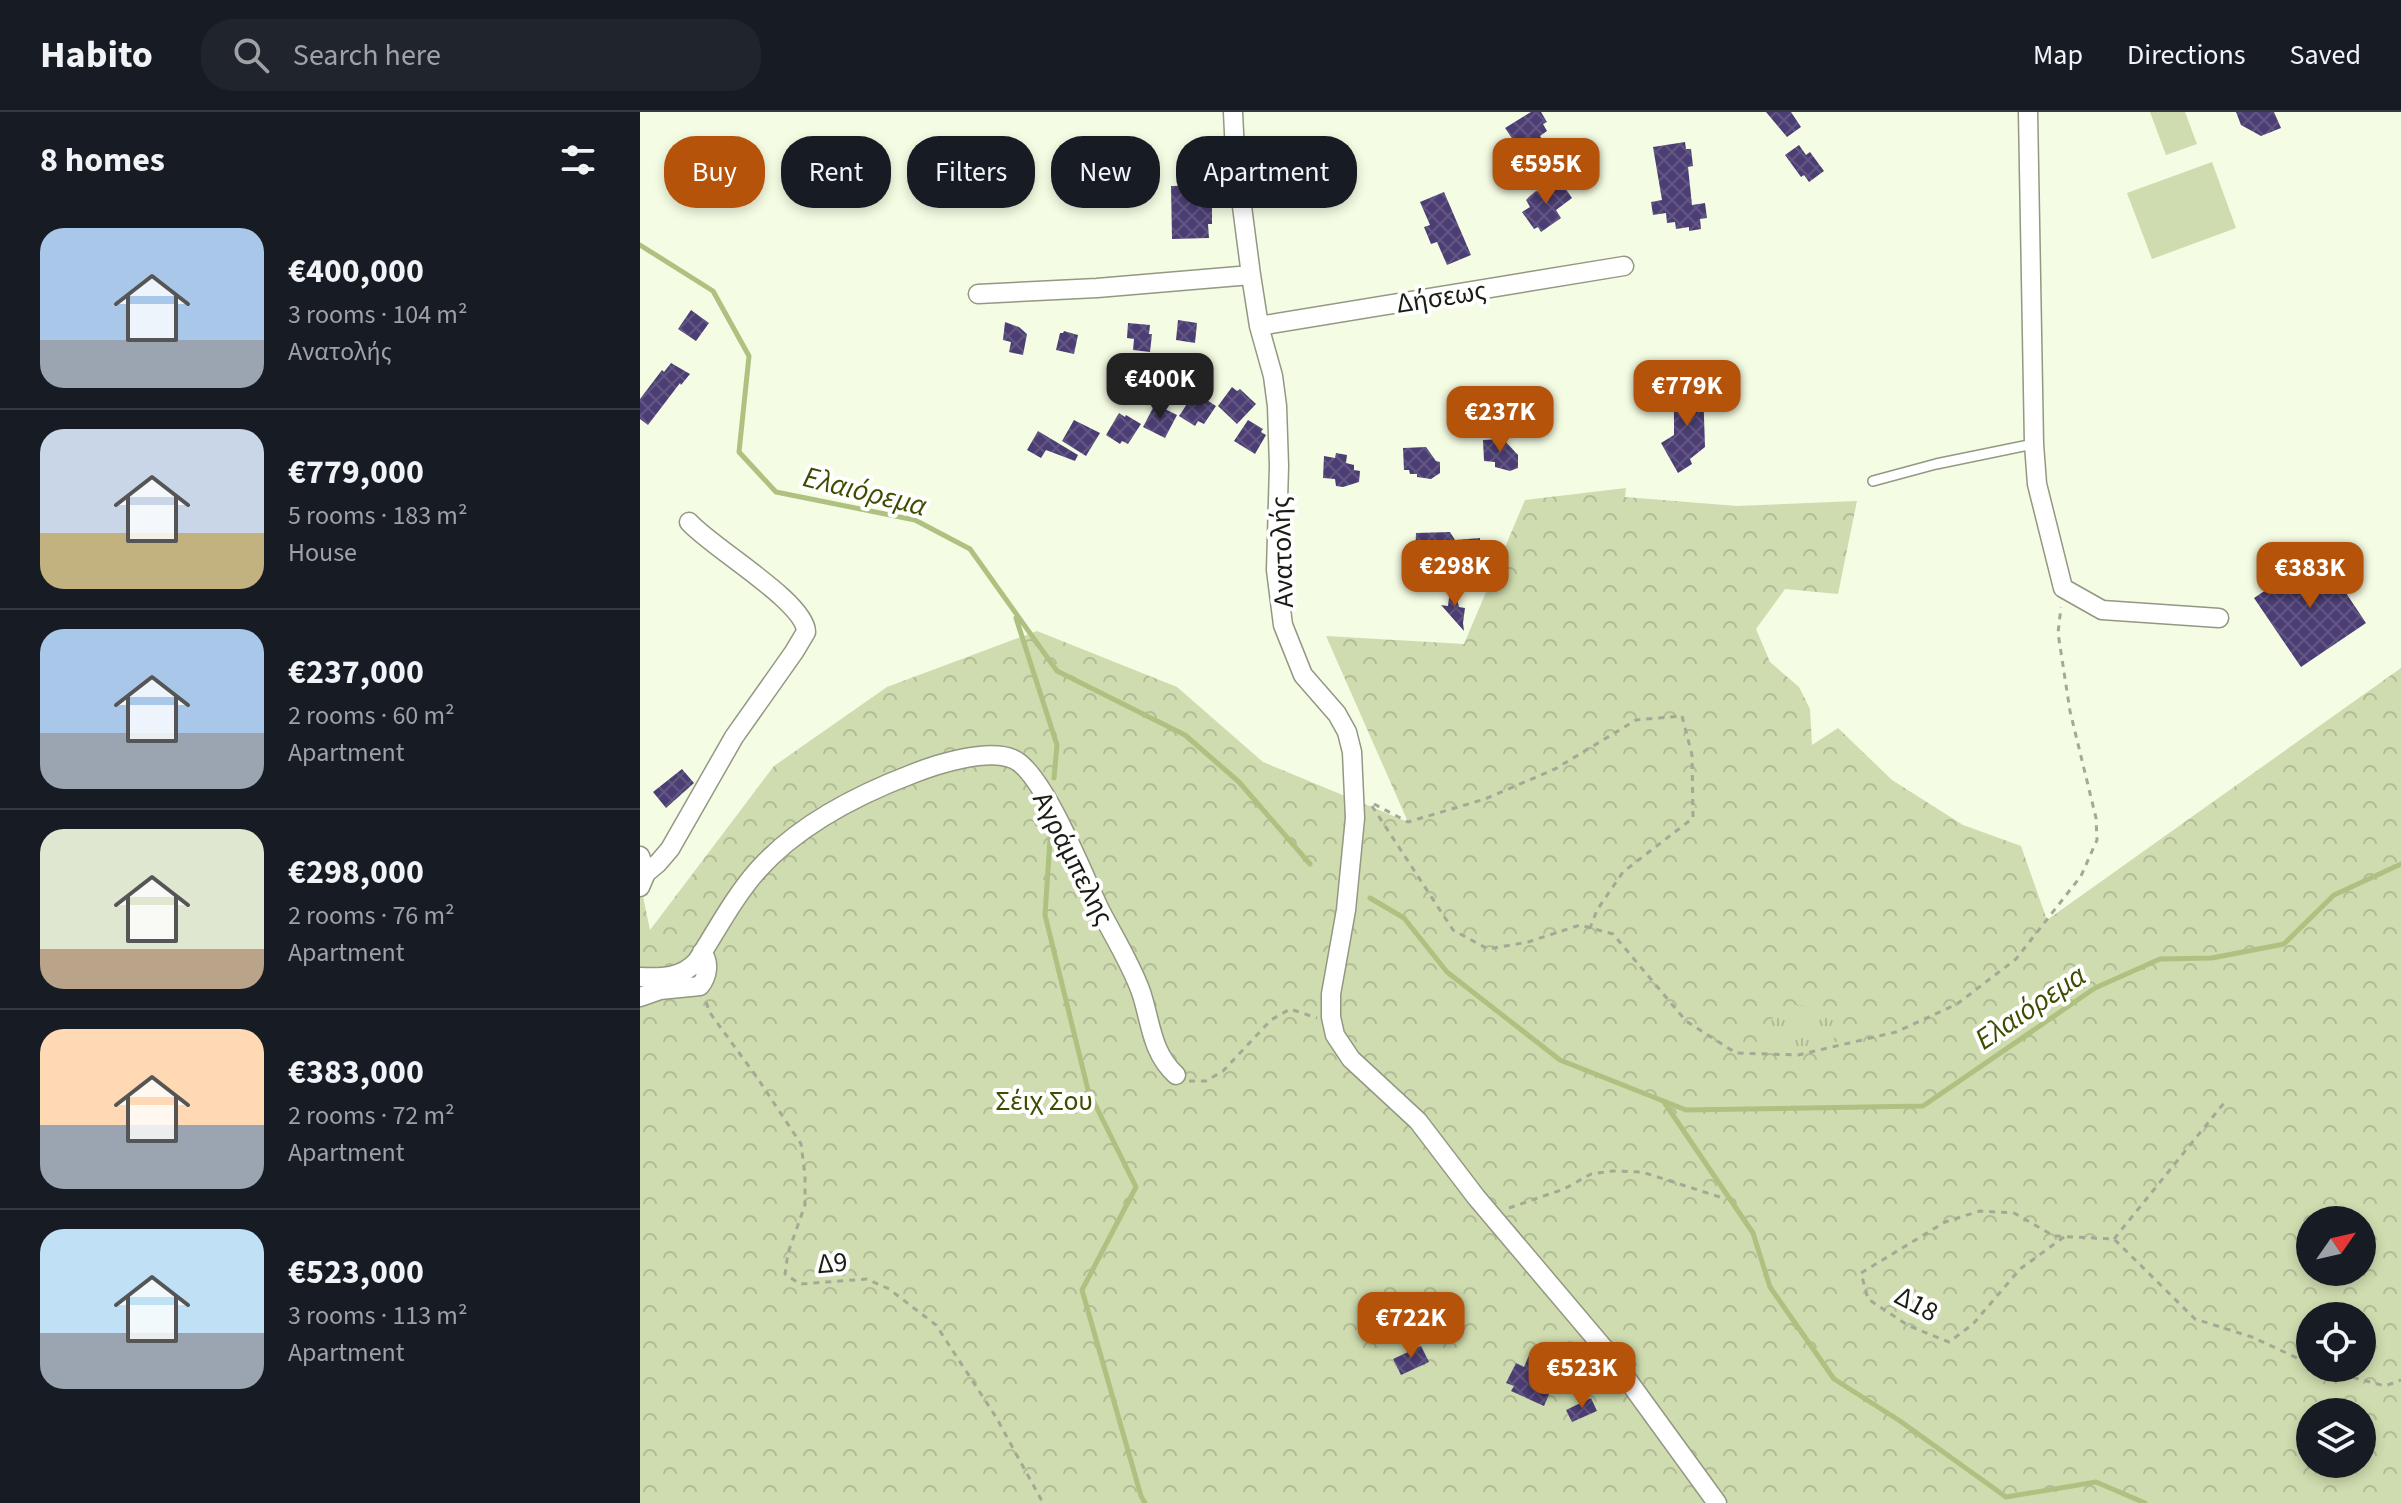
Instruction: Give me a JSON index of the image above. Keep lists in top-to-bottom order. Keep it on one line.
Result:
{"streets":{"street":["Δήσεως","Ανατολής","Αγράμπελης"],"path":["Δ9","Δ18"]},"crossings":[["Δήσεως","Ανατολής"]],"water":["Ελαιόρεμα"],"parks":["Σέιχ Σου"],"north":"top right","page":{"header":"Habito","search":"Search here","nav":["Map","Directions","Saved"],"heading":"8 homes","chip":["Buy","Rent","Filters","New","Apartment"],"price":["€595K","€400K","€779K","€237K","€298K","€383K","€722K","€523K"],"list":[{"name":"€400,000","note":"3 rooms · 104 m² · Ανατολής"},{"name":"€779,000","note":"5 rooms · 183 m² · House"},{"name":"€237,000","note":"2 rooms · 60 m² · Apartment"},{"name":"€298,000","note":"2 rooms · 76 m² · Apartment"},{"name":"€383,000","note":"2 rooms · 72 m² · Apartment"},{"name":"€523,000","note":"3 rooms · 113 m² · Apartment"}]}}
